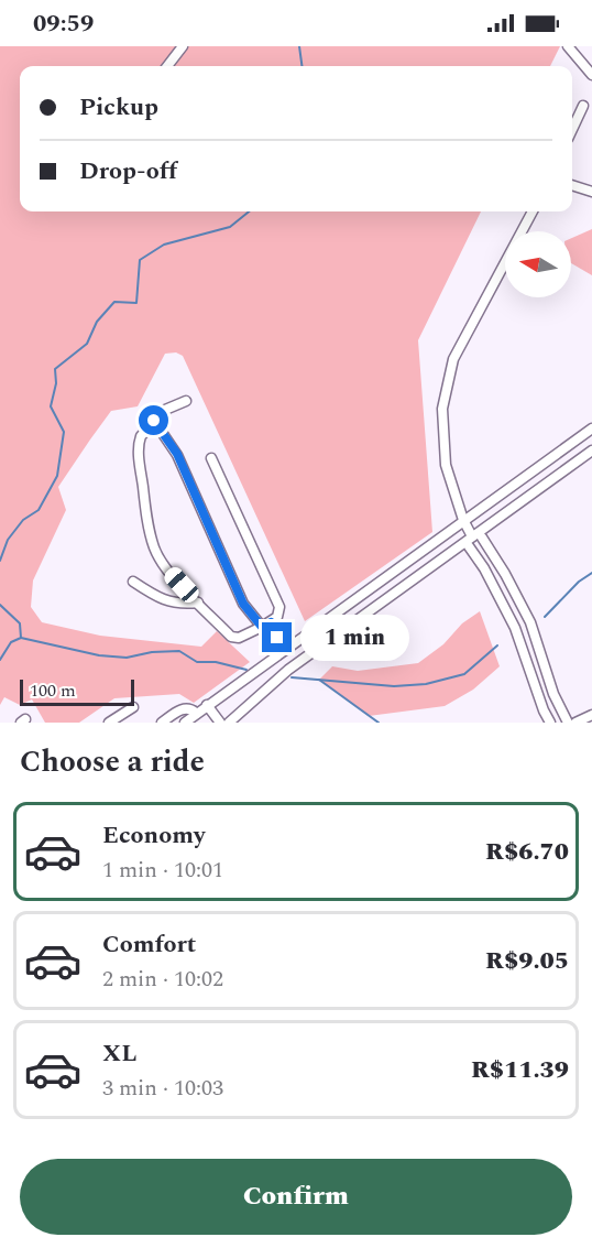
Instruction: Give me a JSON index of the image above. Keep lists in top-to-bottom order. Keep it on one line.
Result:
{"scale_bar":"100 m","north":"left","page":{"status":"09:59","banner":["Pickup","Drop-off"],"bubble":"1 min","scale":"100 m","heading":"Choose a ride","list":[{"name":"Economy","note":"1 min · 10:01","value":"R$6.70"},{"name":"Comfort","note":"2 min · 10:02","value":"R$9.05"},{"name":"XL","note":"3 min · 10:03","value":"R$11.39"}],"buttons":"Confirm"}}
